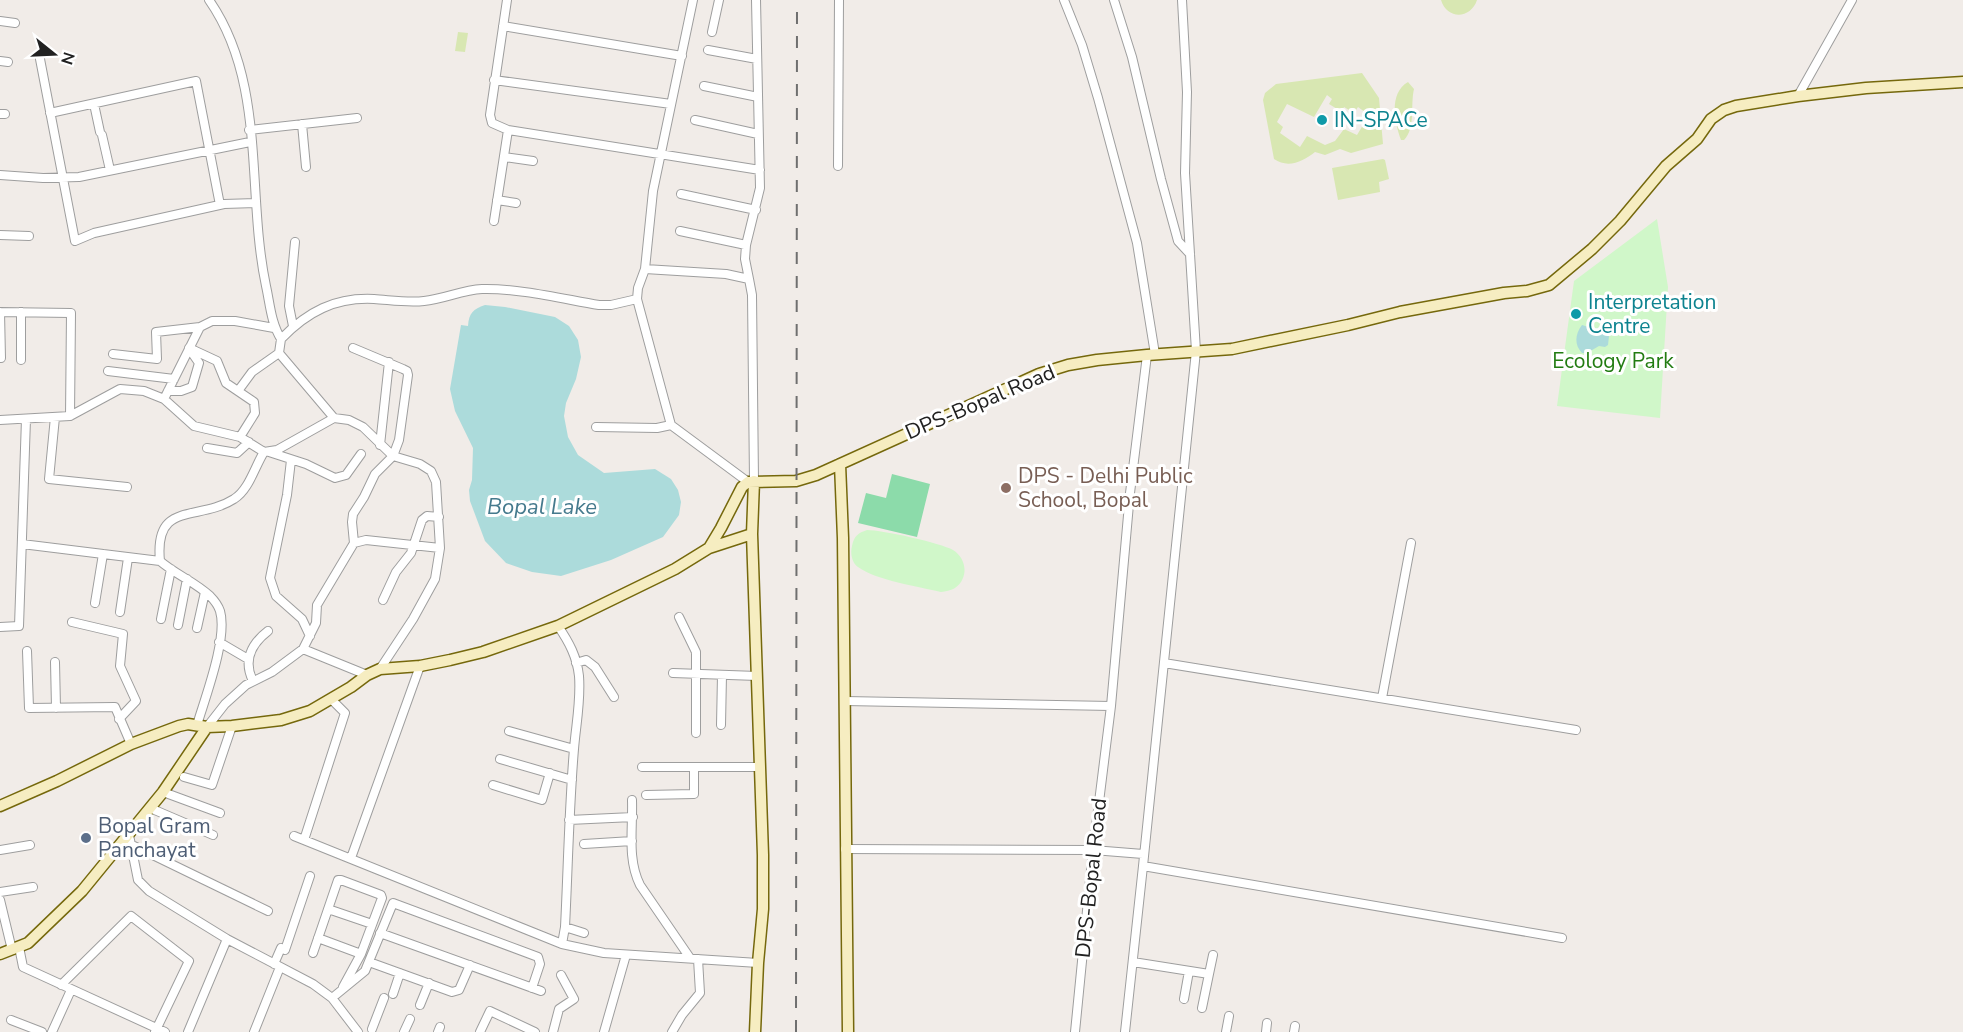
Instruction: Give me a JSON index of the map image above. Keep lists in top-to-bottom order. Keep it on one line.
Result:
{"streets":{"street":["DPS-Bopal Road"]},"water":["Bopal Lake"],"parks":["Ecology Park"],"places":["IN-SPACe","Interpretation Centre","DPS - Delhi Public School, Bopal","Bopal Gram Panchayat"],"north":"right"}
